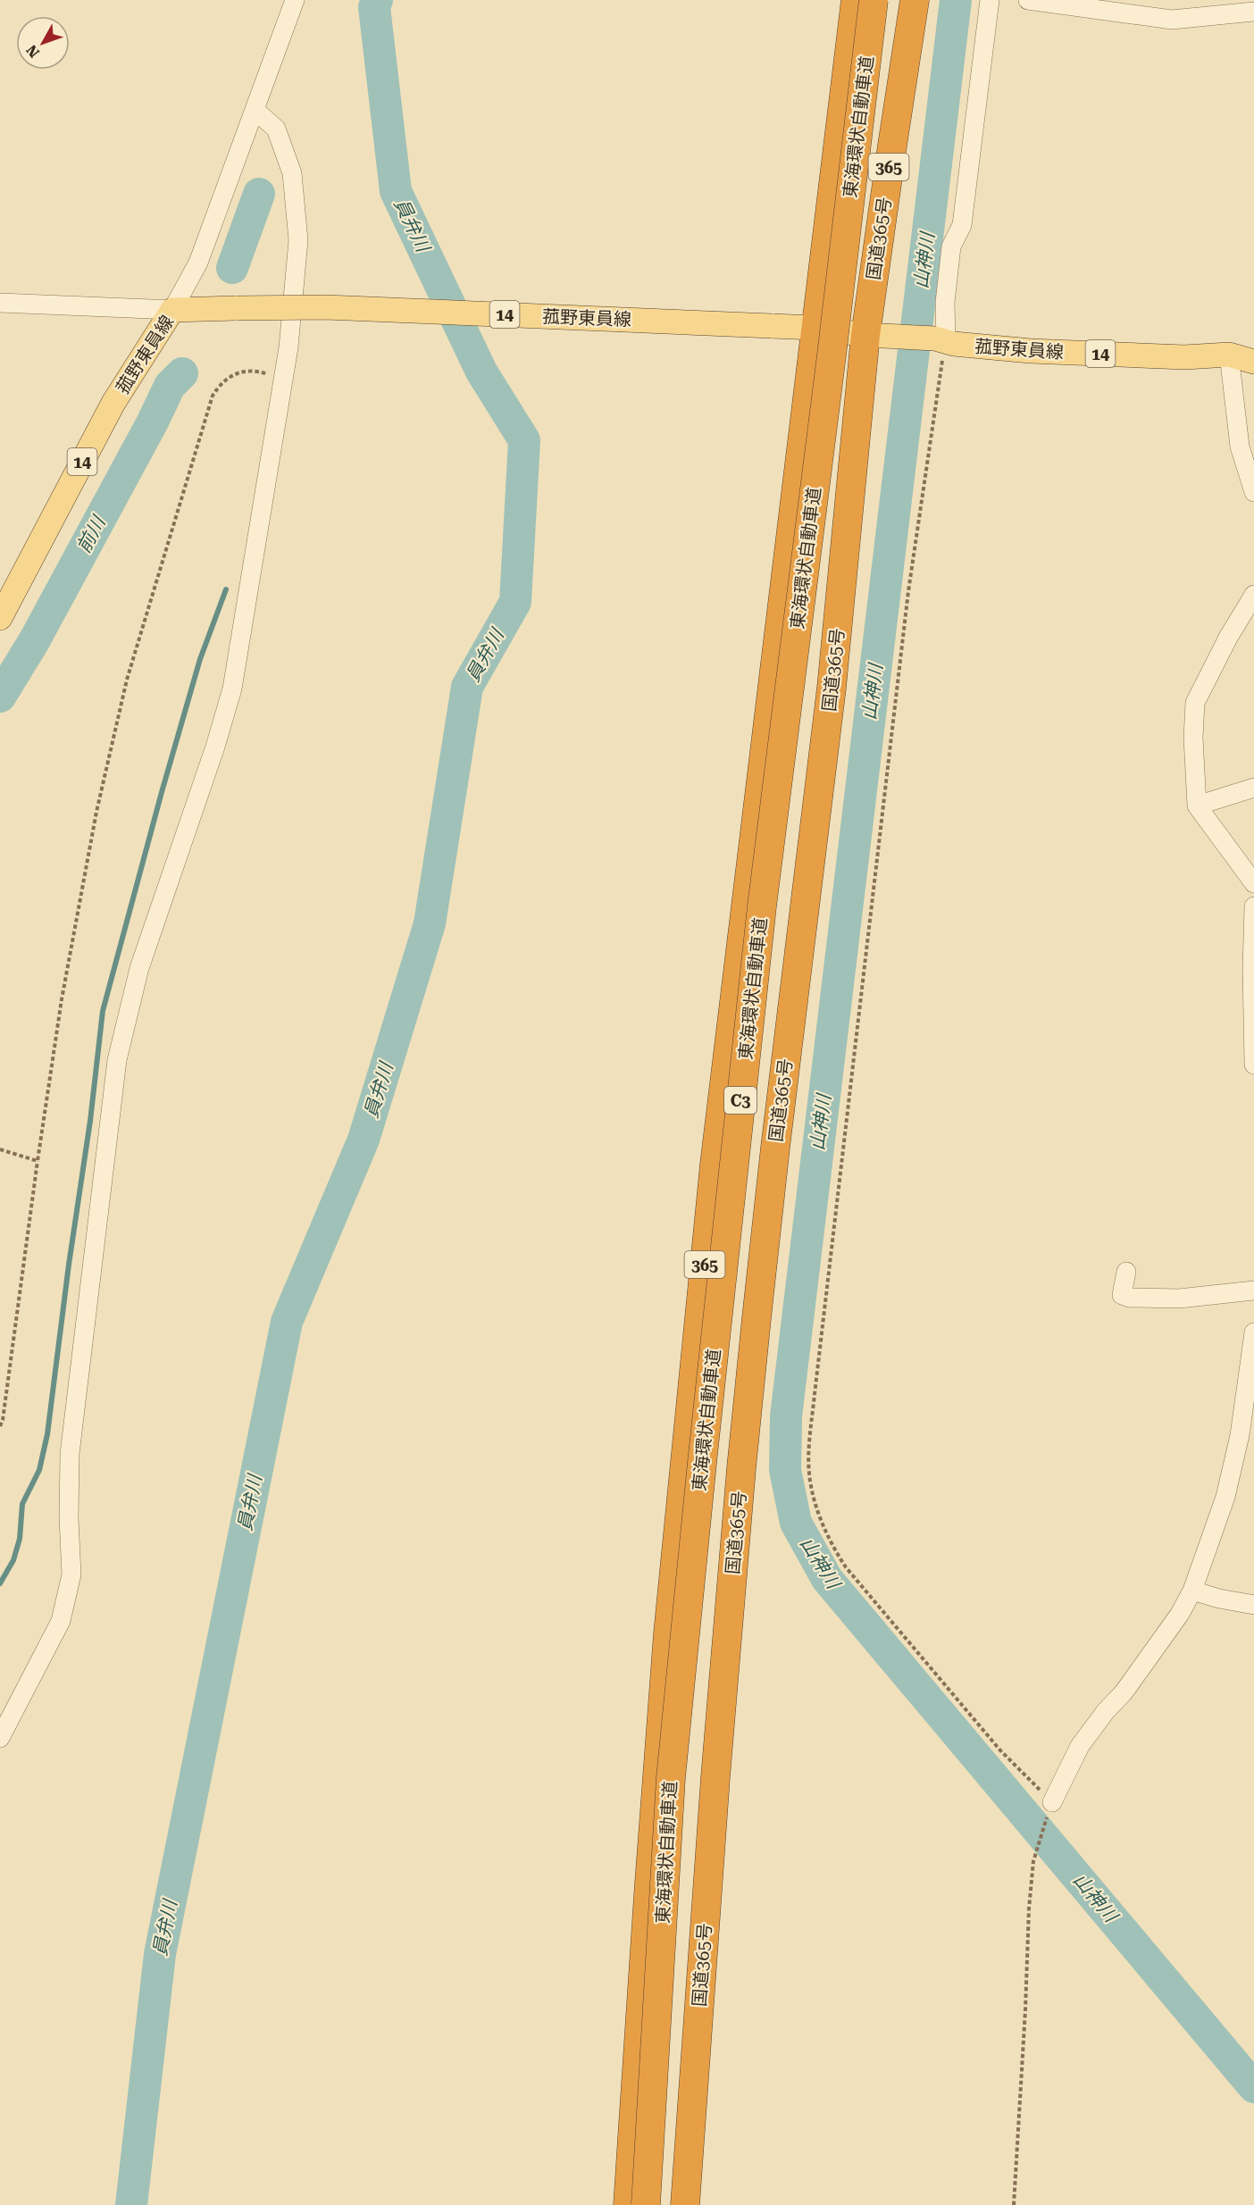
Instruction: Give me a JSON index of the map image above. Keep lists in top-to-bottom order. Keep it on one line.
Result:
{"streets":{"highway":["東海環状自動車道","365","国道365号","C3"],"main road":["14","菰野東員線"]},"crossings":[["365","菰野東員線"],["国道365号","菰野東員線"]],"water":["員弁川","山神川","前川"],"north":"bottom left"}
